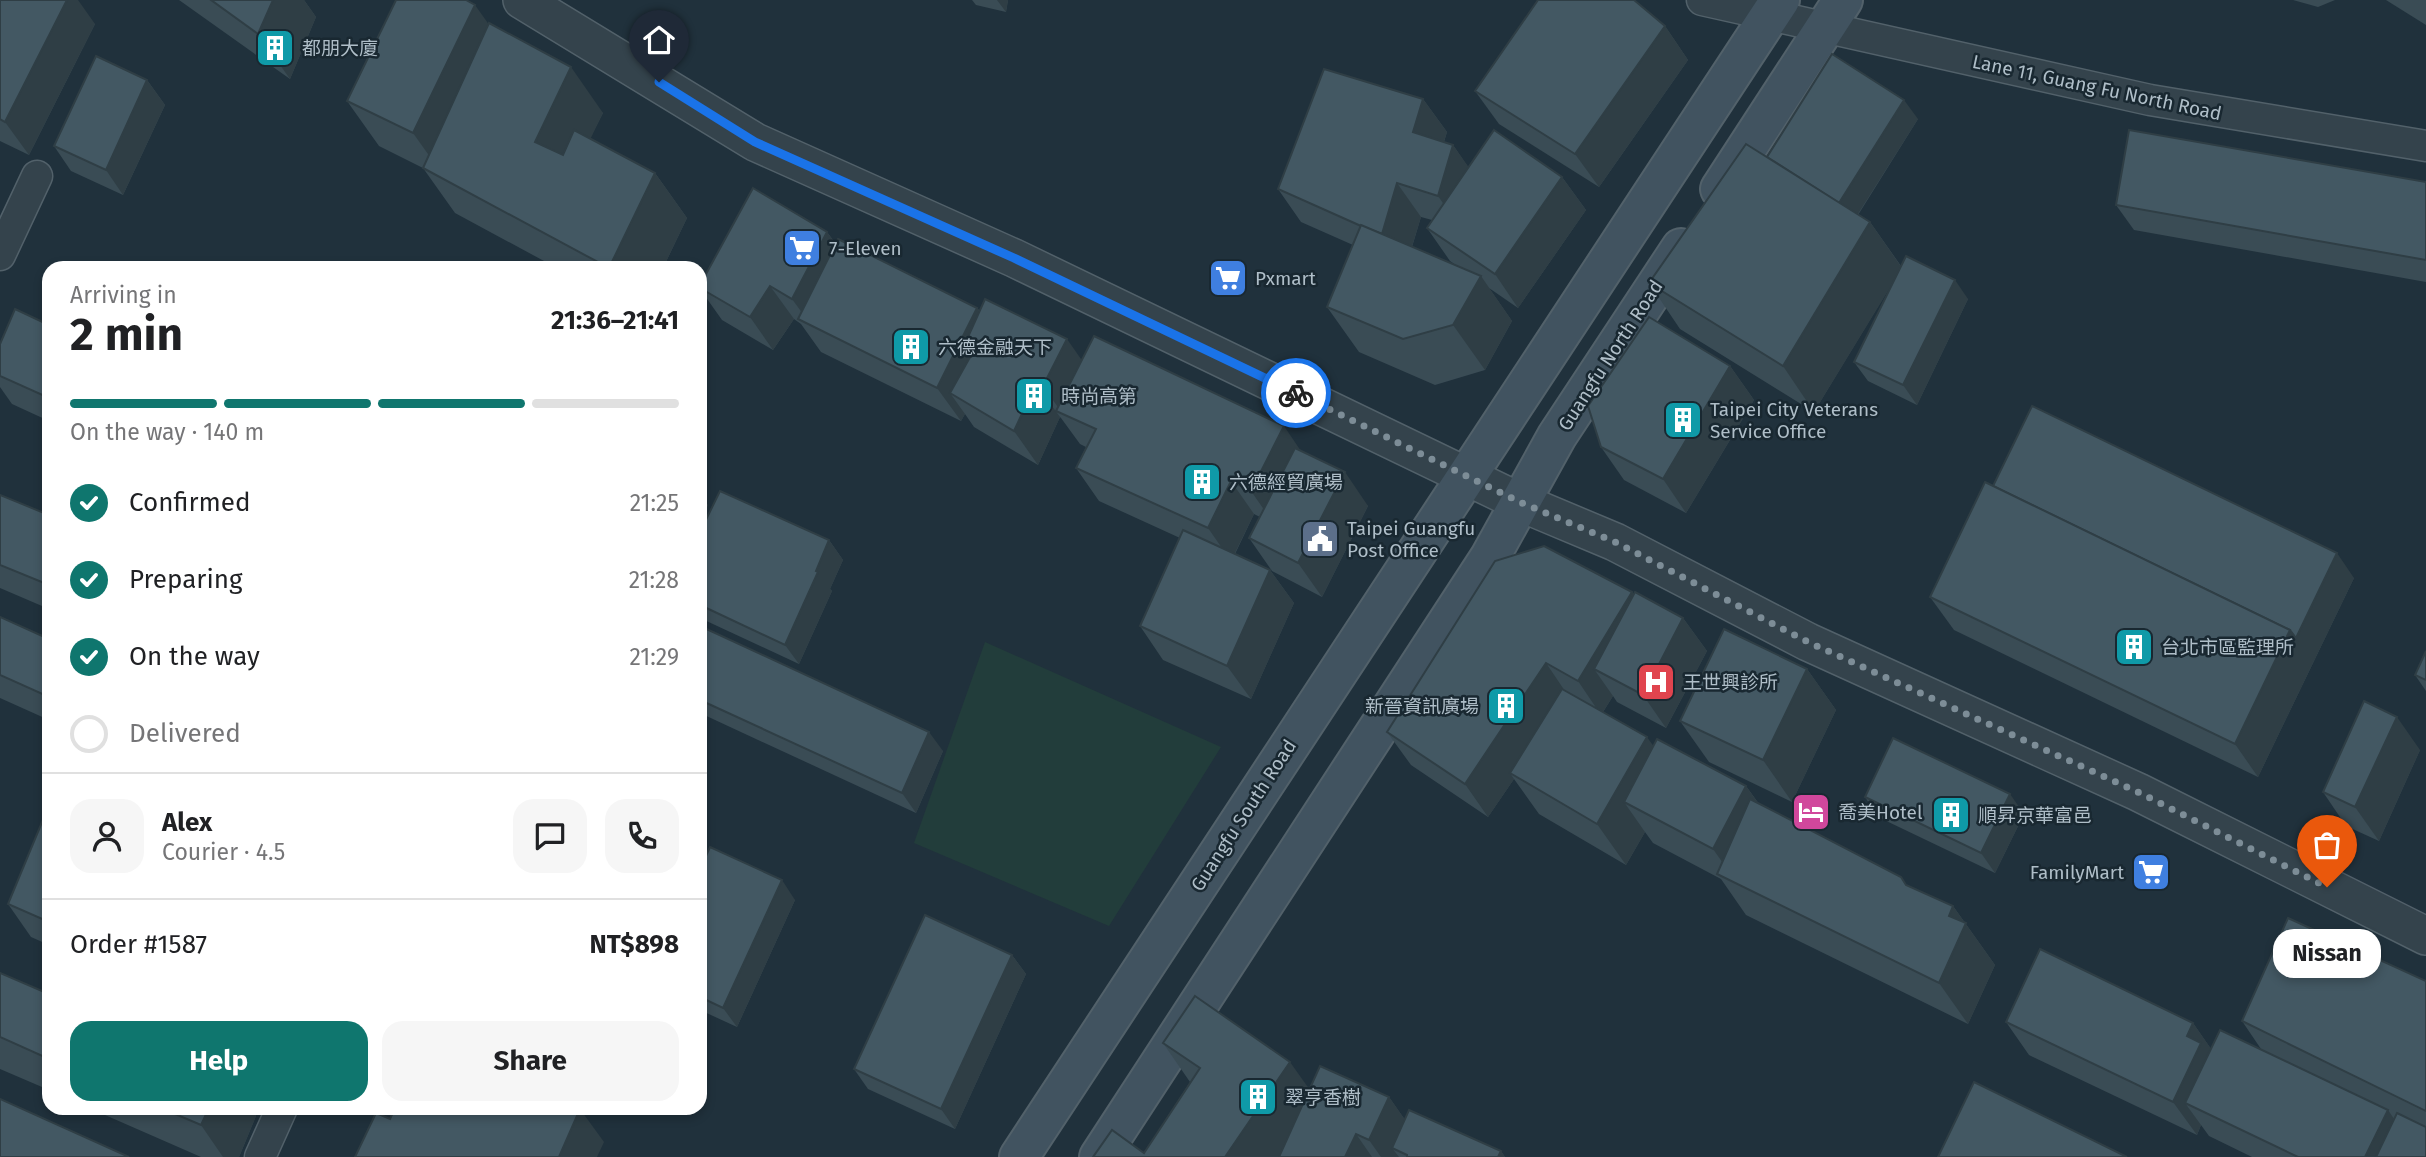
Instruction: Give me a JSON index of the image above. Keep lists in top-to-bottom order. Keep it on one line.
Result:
{"streets":{"main road":["Guangfu North Road","Guangfu South Road"],"street":["Lane 11, Guang Fu North Road"]},"crossings":[["Lane 11, Guang Fu North Road","Guangfu North Road"]],"places":{"building":["都朋大廈","六德金融天下","時尚高第","Taipei City Veterans Service Office","六德經貿廣場","台北市區監理所","新晉資訊廣場","順昇京華富邑","翠亨香樹"],"supermarket":["7-Eleven","Pxmart","FamilyMart"],"public building":["Taipei Guangfu Post Office"],"hospital":["王世興診所"],"hotel":["喬美Hotel"],"other":["Nissan"]},"page":{"heading":["2 min","Arriving in","21:36–21:41"],"panel":["Alex","Courier · 4.5","Order #1587","NT$898"],"bar":"On the way · 140 m","list":[["Confirmed","21:25"],["Preparing","21:28"],["On the way","21:29"],"Delivered"],"bubble":"Nissan","buttons":["Help","Share"]}}
